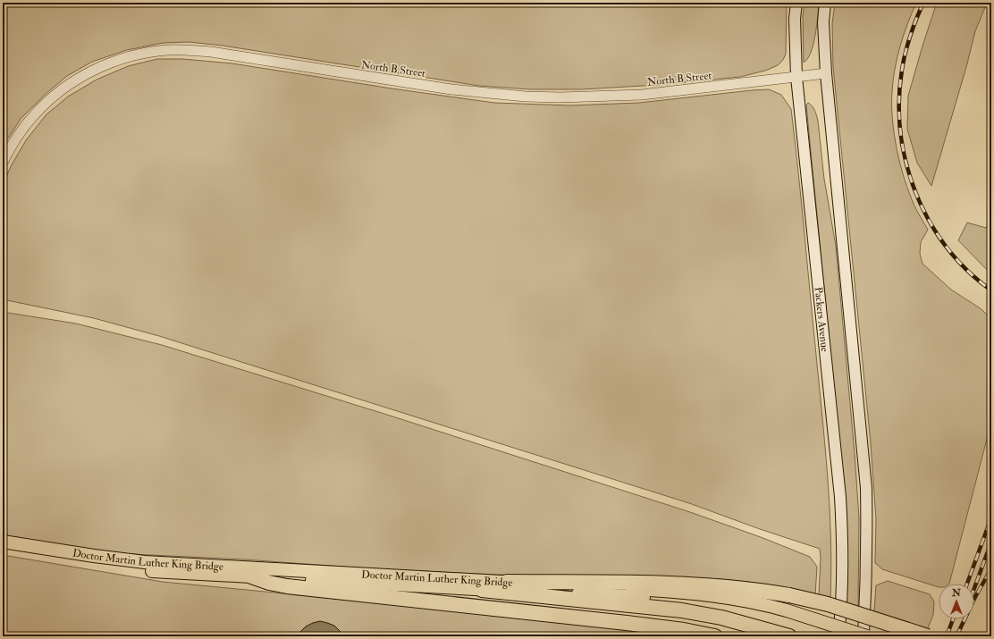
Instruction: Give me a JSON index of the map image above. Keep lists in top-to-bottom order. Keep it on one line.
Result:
{"streets":{"main road":["Packers Avenue","Doctor Martin Luther King Bridge"],"street":["North B Street"]},"crossings":[["North B Street","Packers Avenue"],["Packers Avenue","Doctor Martin Luther King Bridge"]],"north":"top"}
